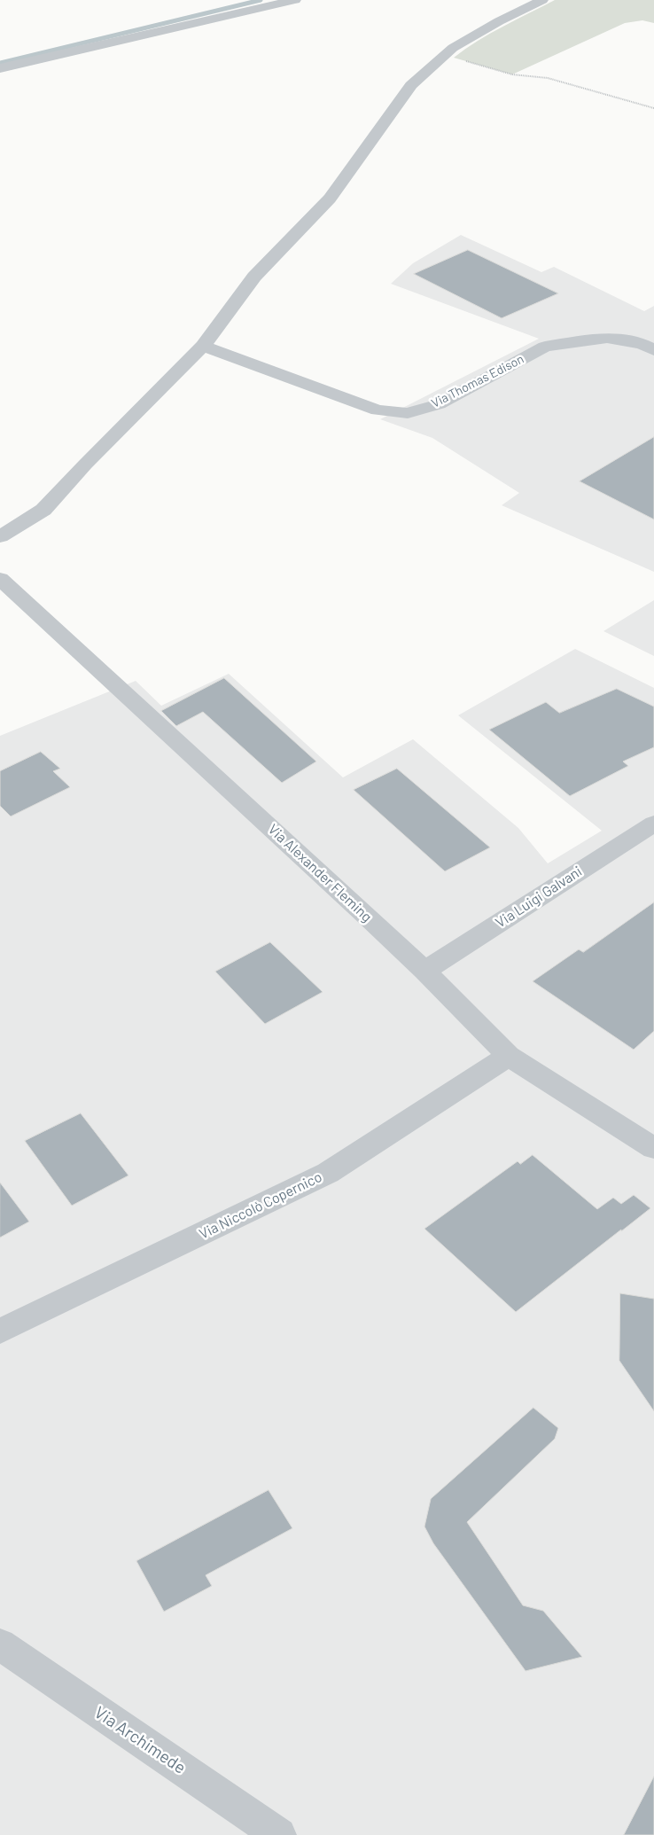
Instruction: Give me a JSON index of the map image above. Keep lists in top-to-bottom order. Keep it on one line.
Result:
{"streets":{"street":["Via Thomas Edison","Via Alexander Fleming","Via Luigi Galvani","Via Niccolò Copernico","Via Archimede"]},"crossings":[["Via Alexander Fleming","Via Luigi Galvani"],["Via Alexander Fleming","Via Niccolò Copernico"]]}
